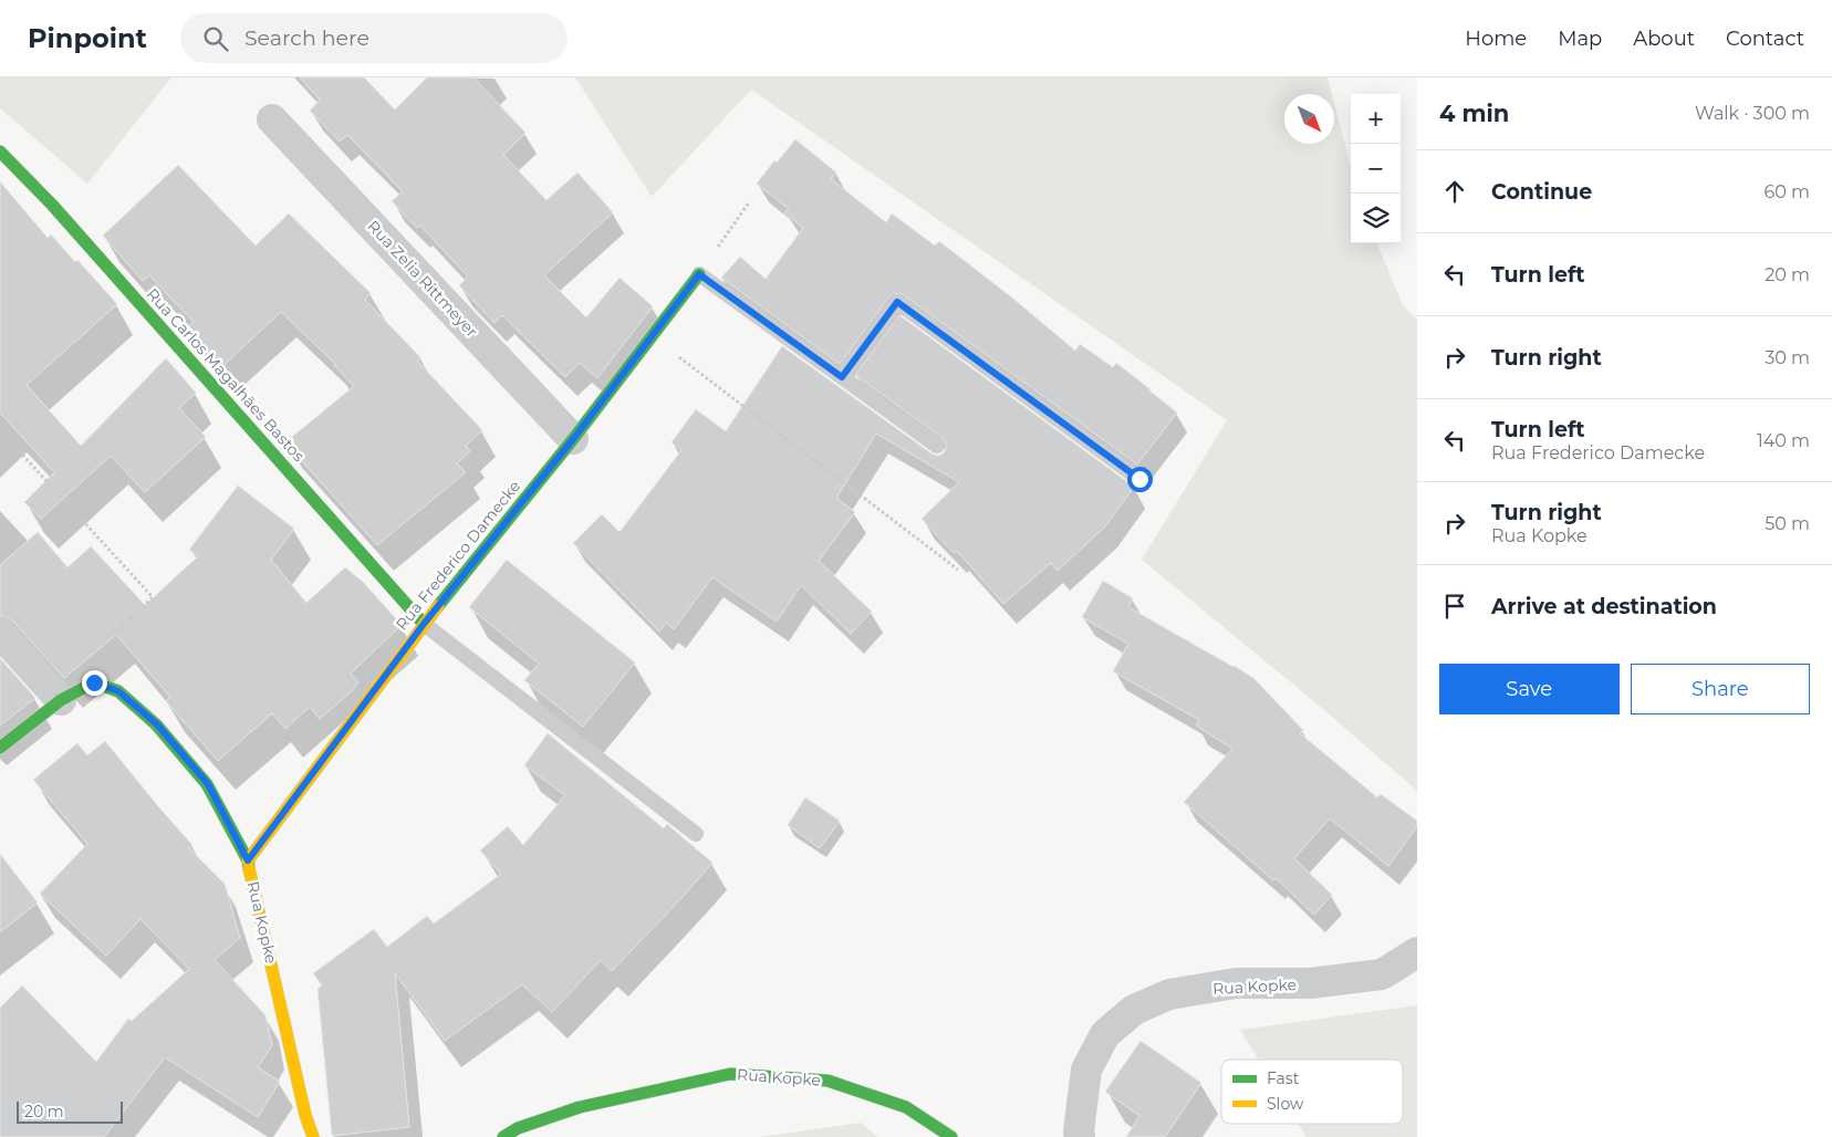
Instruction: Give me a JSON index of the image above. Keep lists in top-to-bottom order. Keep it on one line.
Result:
{"streets":{"street":["Rua Zelia Rittmeyer","Rua Carlos Magalhães Bastos","Rua Frederico Damecke","Rua Kopke"]},"crossings":[["Rua Zelia Rittmeyer","Rua Frederico Damecke"],["Rua Carlos Magalhães Bastos","Rua Frederico Damecke"],["Rua Frederico Damecke","Rua Kopke"]],"legend":["Fast","Slow"],"scale_bar":"20 m","north":"bottom right","page":{"header":"Pinpoint","search":"Search here","nav":["Home","Map","About","Contact"],"heading":["4 min","Walk · 300 m"],"map_buttons":["+","−"],"list":[["Continue","60 m"],["Turn left","20 m"],["Turn right","30 m"],["Turn left","Rua Frederico Damecke","140 m"],["Turn right","Rua Kopke","50 m"],"Arrive at destination"],"buttons":["Save","Share"],"scale":"20 m"}}
